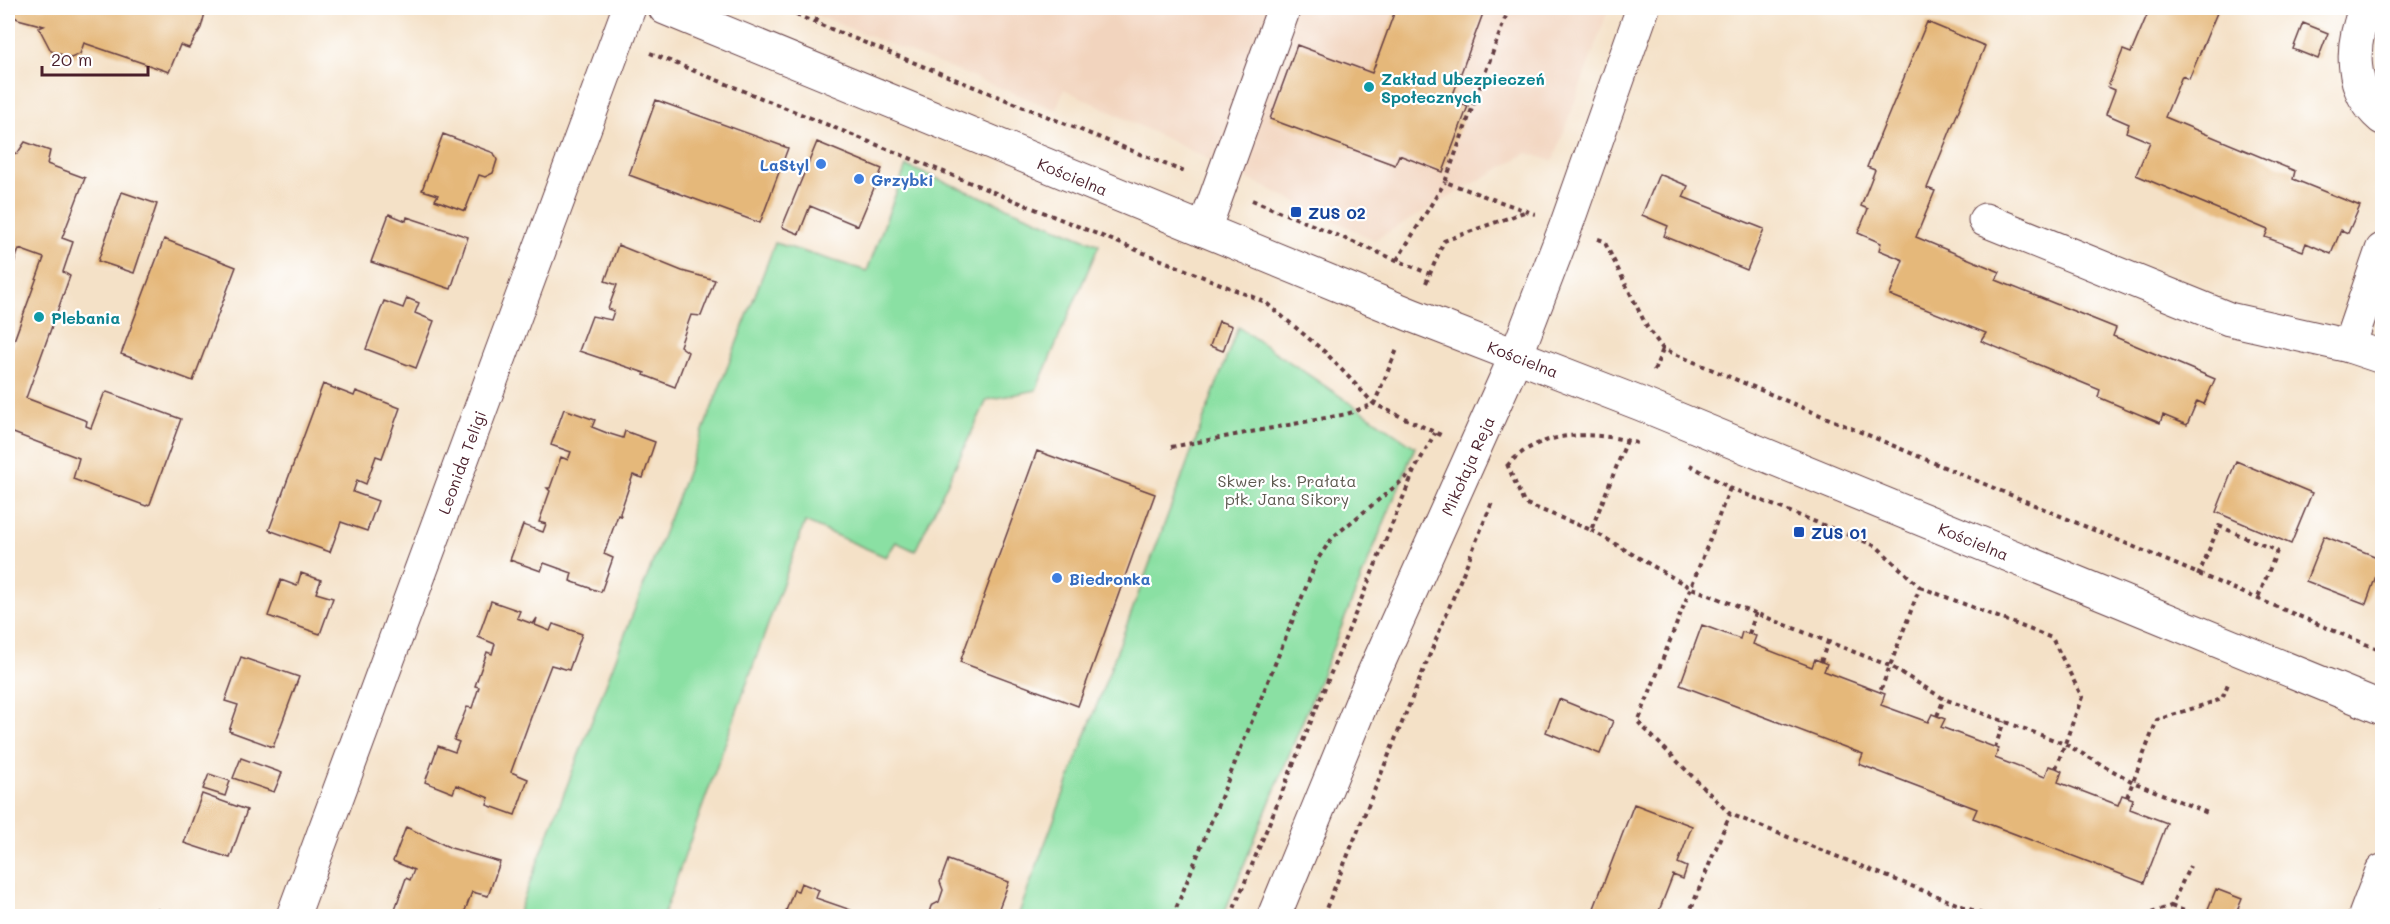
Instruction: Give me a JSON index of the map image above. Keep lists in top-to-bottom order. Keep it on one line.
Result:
{"streets":{"street":["Kościelna","Leonida Teligi","Mikołaja Reja"]},"crossings":[["Kościelna","Mikołaja Reja"]],"parks":["Skwer ks. Prałata płk. Jana Sikory"],"places":{"other":["Zakład Ubezpieczeń Społecznych","LaStyl","Grzybki","Plebania","Biedronka"],"transit":["ZUS 02","ZUS 01"]},"scale_bar":"20 m"}
